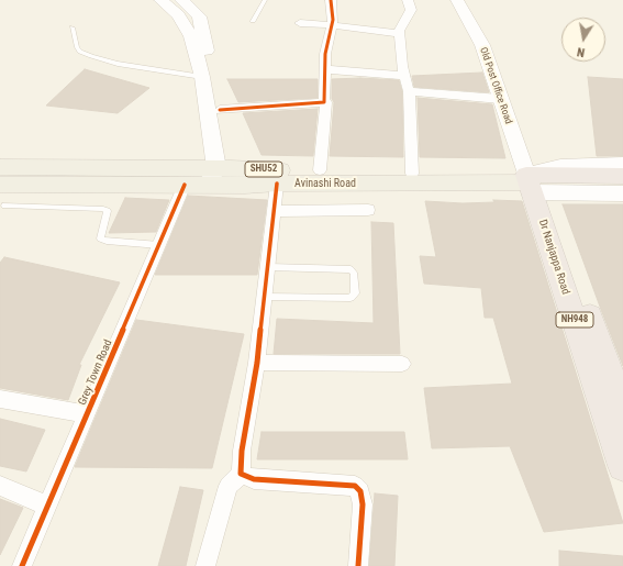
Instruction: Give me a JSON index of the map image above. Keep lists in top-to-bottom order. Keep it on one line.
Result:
{"streets":{"highway":["Dr Nanjappa Road","NH948"],"main road":["Old Post Office Road","SHU52","Avinashi Road"],"street":["Grey Town Road"]},"crossings":[["Old Post Office Road","Avinashi Road"],["Old Post Office Road","Dr Nanjappa Road"],["Avinashi Road","Dr Nanjappa Road"],["Avinashi Road","Grey Town Road"]],"north":"bottom"}
